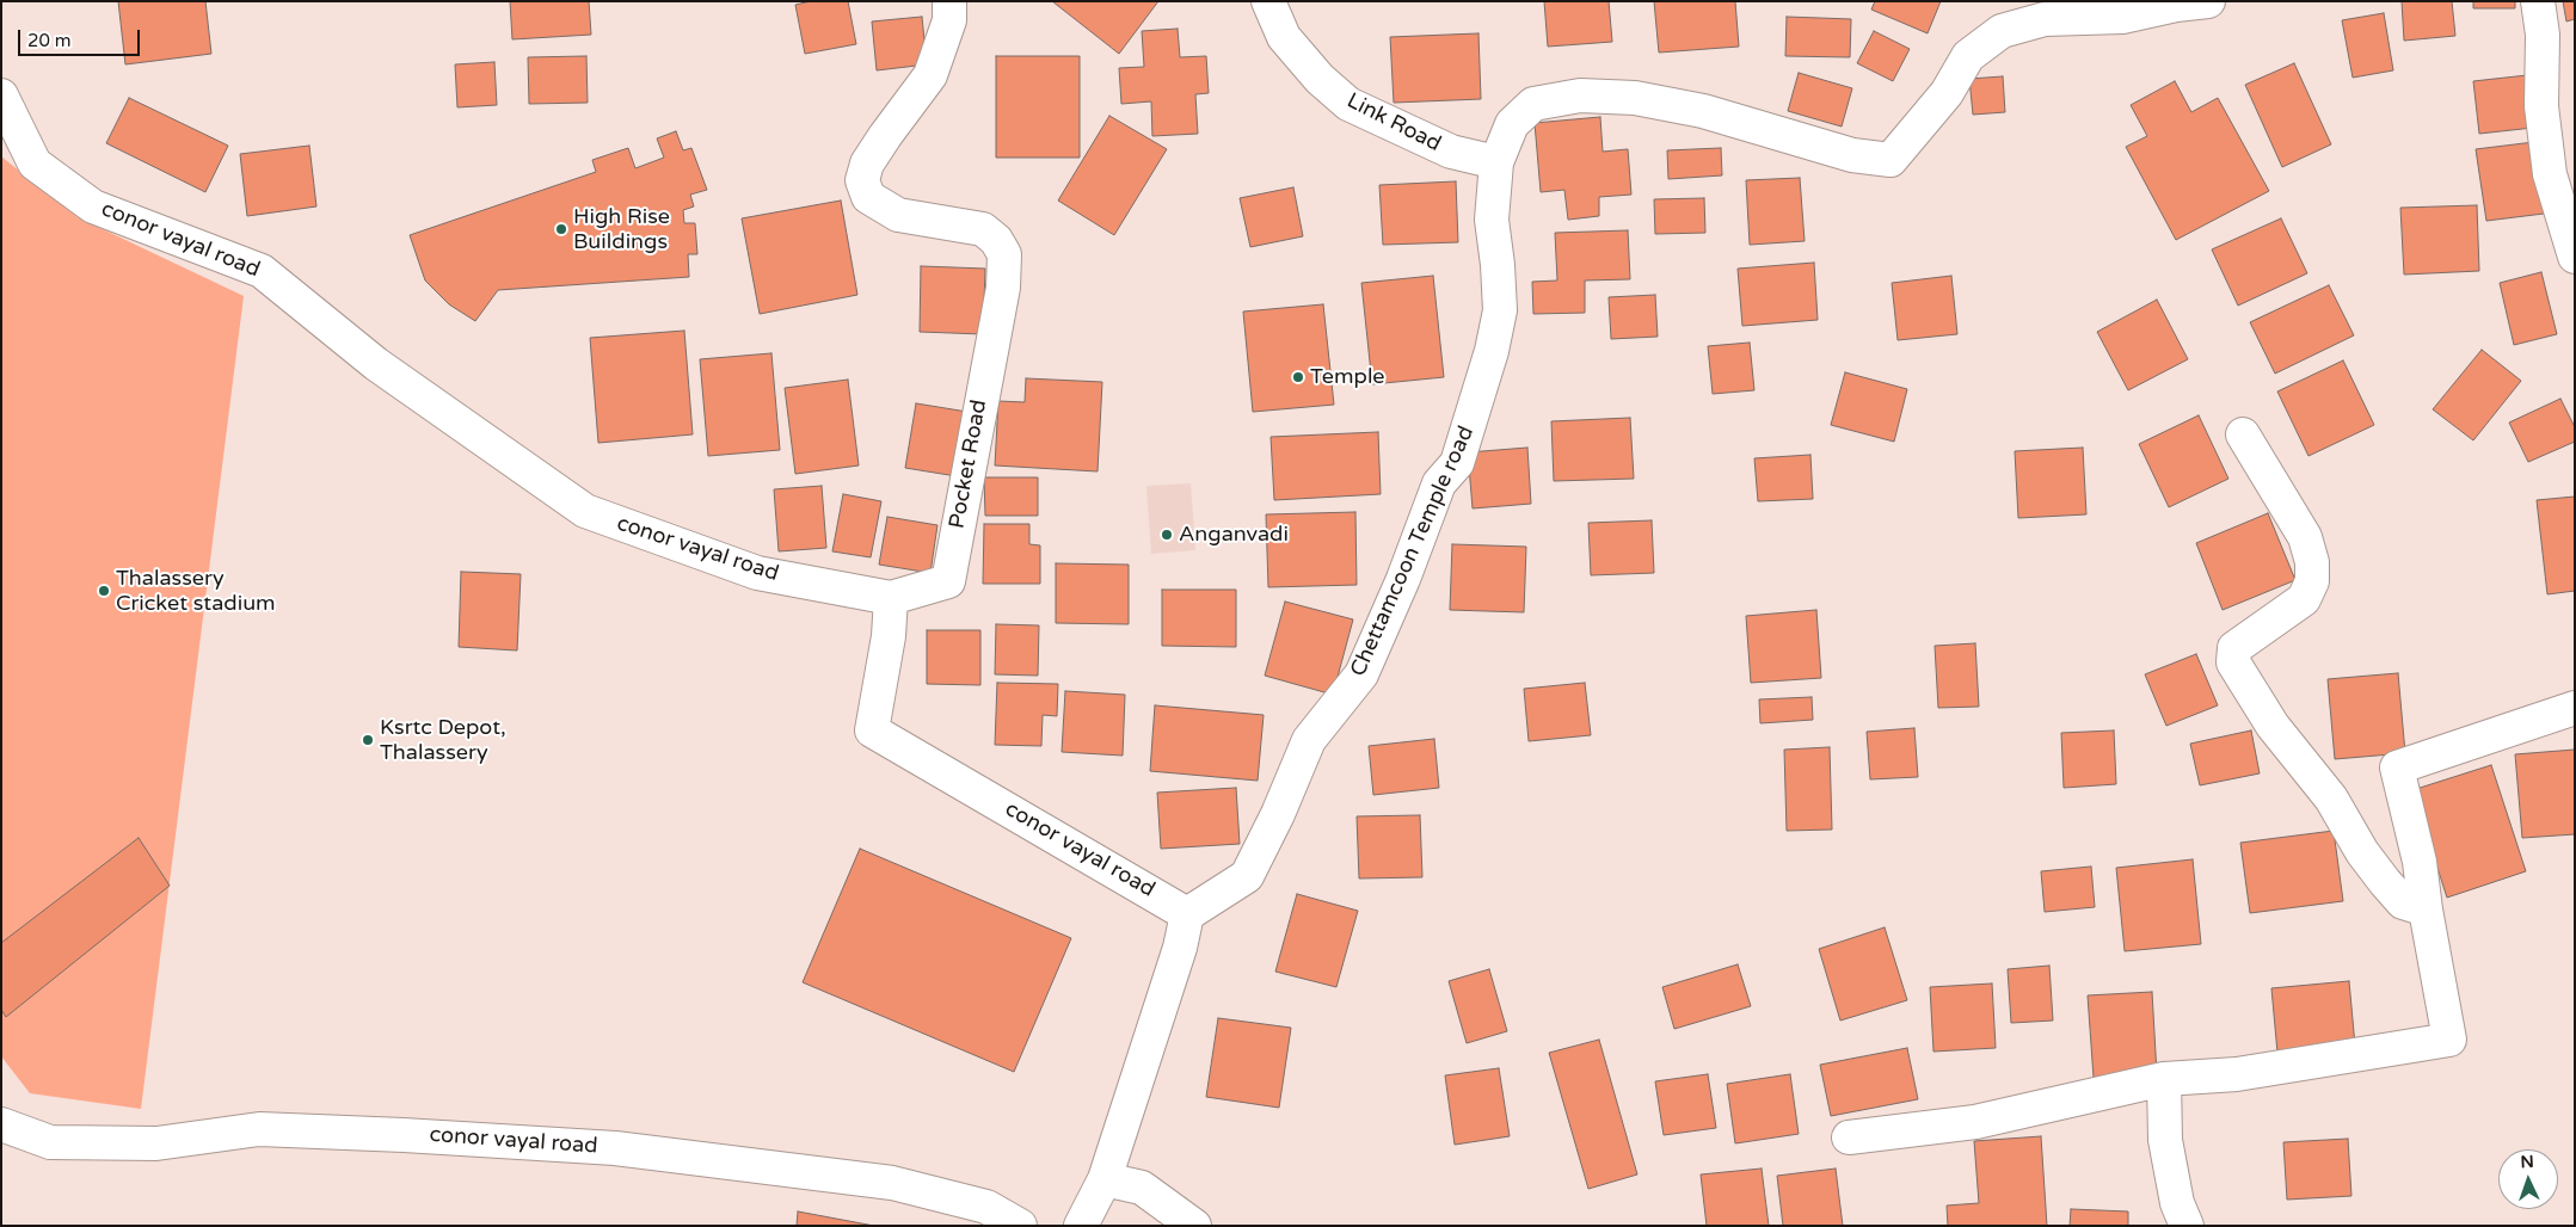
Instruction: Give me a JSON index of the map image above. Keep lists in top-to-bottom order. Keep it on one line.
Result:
{"streets":{"street":["Link Road","conor vayal road","Pocket Road","Chettamcoon Temple road"]},"crossings":[["Link Road","Chettamcoon Temple road"],["conor vayal road","Pocket Road"],["conor vayal road","Chettamcoon Temple road"]],"places":["High Rise Buildings","Temple","Anganvadi","Thalassery Cricket stadium","Ksrtc Depot, Thalassery"],"scale_bar":"20 m","north":"top"}
